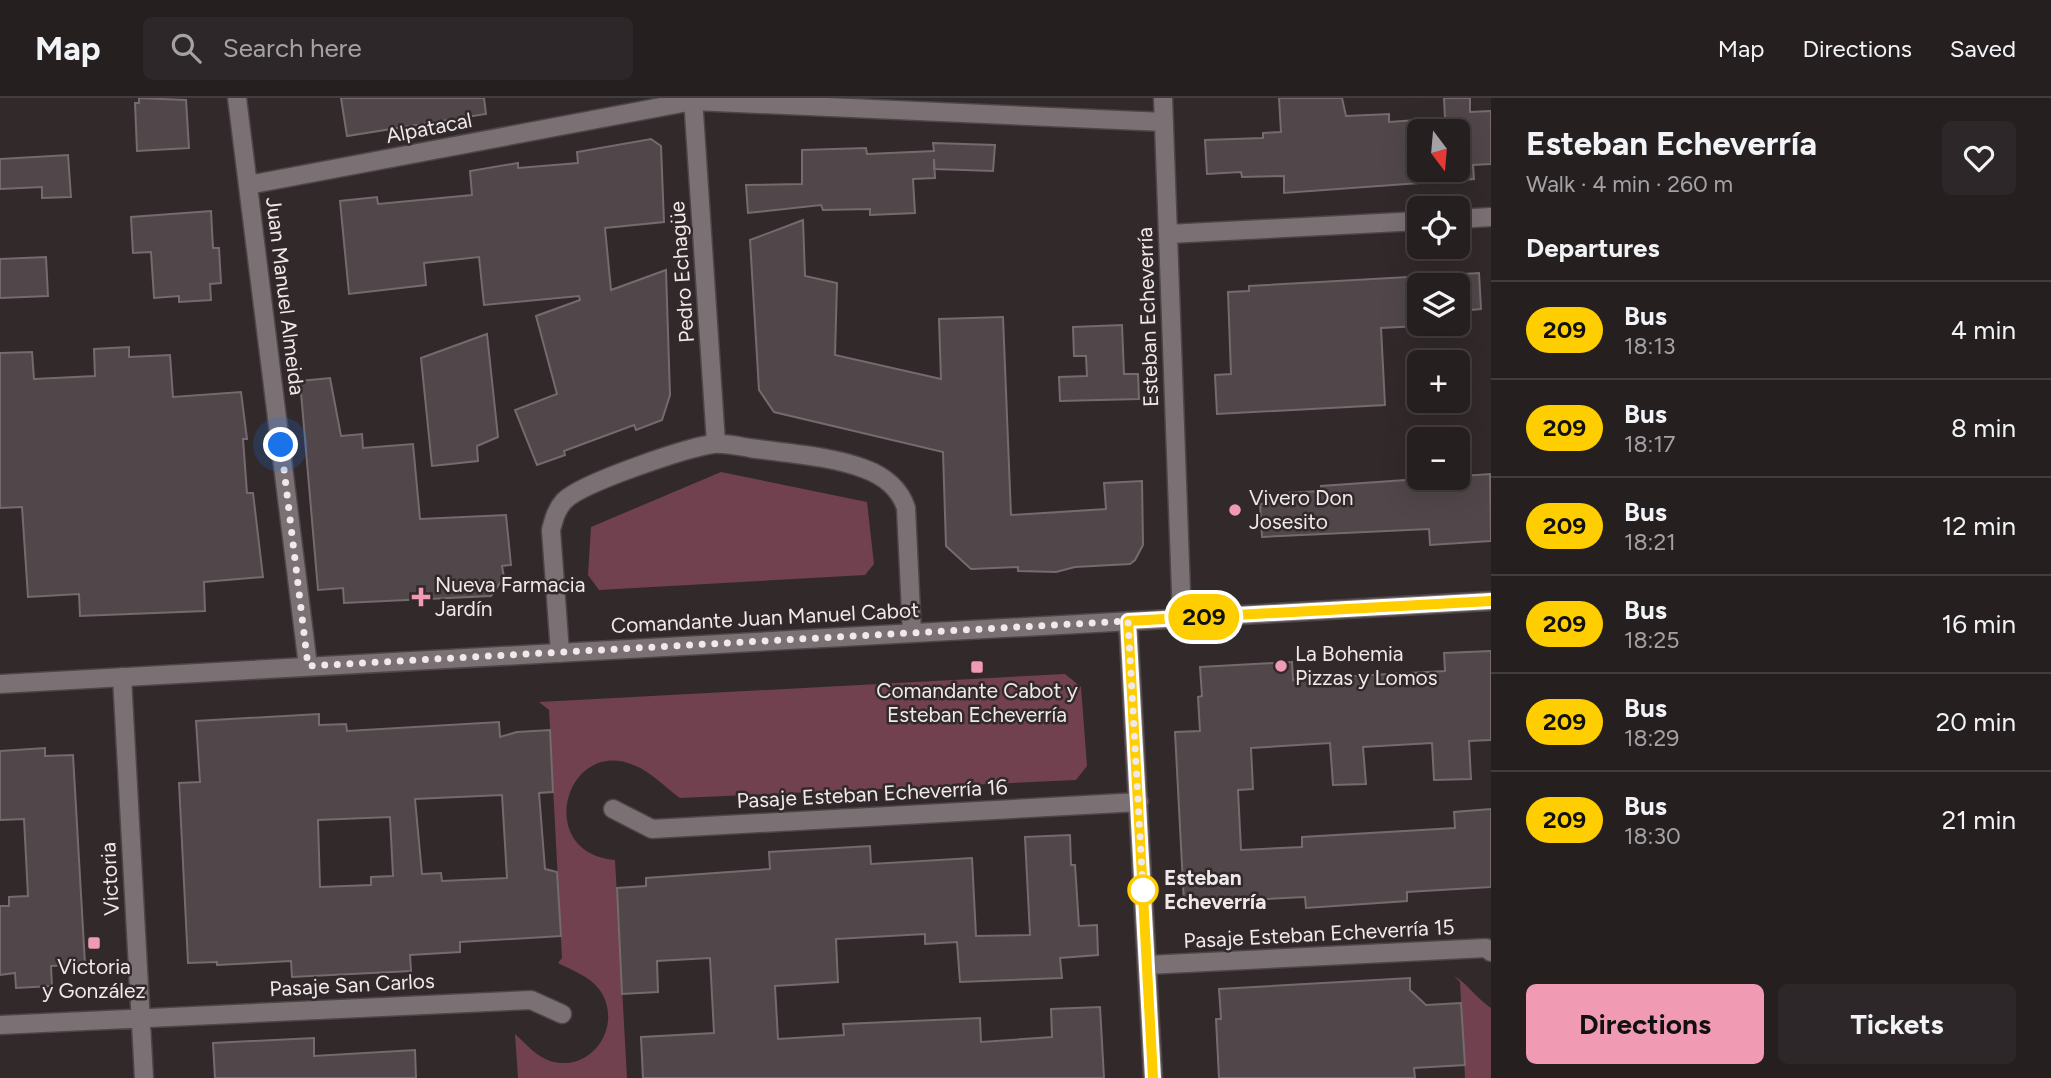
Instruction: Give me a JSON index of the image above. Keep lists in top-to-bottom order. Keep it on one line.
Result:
{"streets":{"street":["Alpatacal","Pedro Echagüe","Juan Manuel Almeida","Esteban Echeverría","Comandante Juan Manuel Cabot","Pasaje Esteban Echeverría 16","Victoria","Pasaje Esteban Echeverría 15","Pasaje San Carlos"]},"crossings":[["Alpatacal","Pedro Echagüe"],["Alpatacal","Juan Manuel Almeida"],["Alpatacal","Esteban Echeverría"],["Juan Manuel Almeida","Comandante Juan Manuel Cabot"],["Esteban Echeverría","Comandante Juan Manuel Cabot"],["Comandante Juan Manuel Cabot","Victoria"],["Victoria","Pasaje San Carlos"]],"places":{"other":["Vivero Don Josesito","La Bohemia Pizzas y Lomos","Esteban Echeverría"],"health":["Nueva Farmacia Jardín"],"transit":["Comandante Cabot y Esteban Echeverría","Victoria y González"]},"lines":["bus line 209"],"north":"bottom","page":{"header":"Map","search":"Search here","nav":["Map","Directions","Saved"],"on_map":"209","heading":[["Esteban Echeverría","Walk · 4 min · 260 m"],"Departures"],"map_buttons":["+","−"],"list":[{"mark":"209","name":"Bus","note":"18:13","value":"4 min"},{"mark":"209","name":"Bus","note":"18:17","value":"8 min"},{"mark":"209","name":"Bus","note":"18:21","value":"12 min"},{"mark":"209","name":"Bus","note":"18:25","value":"16 min"},{"mark":"209","name":"Bus","note":"18:29","value":"20 min"},{"mark":"209","name":"Bus","note":"18:30","value":"21 min"}],"buttons":["Directions","Tickets"]}}
